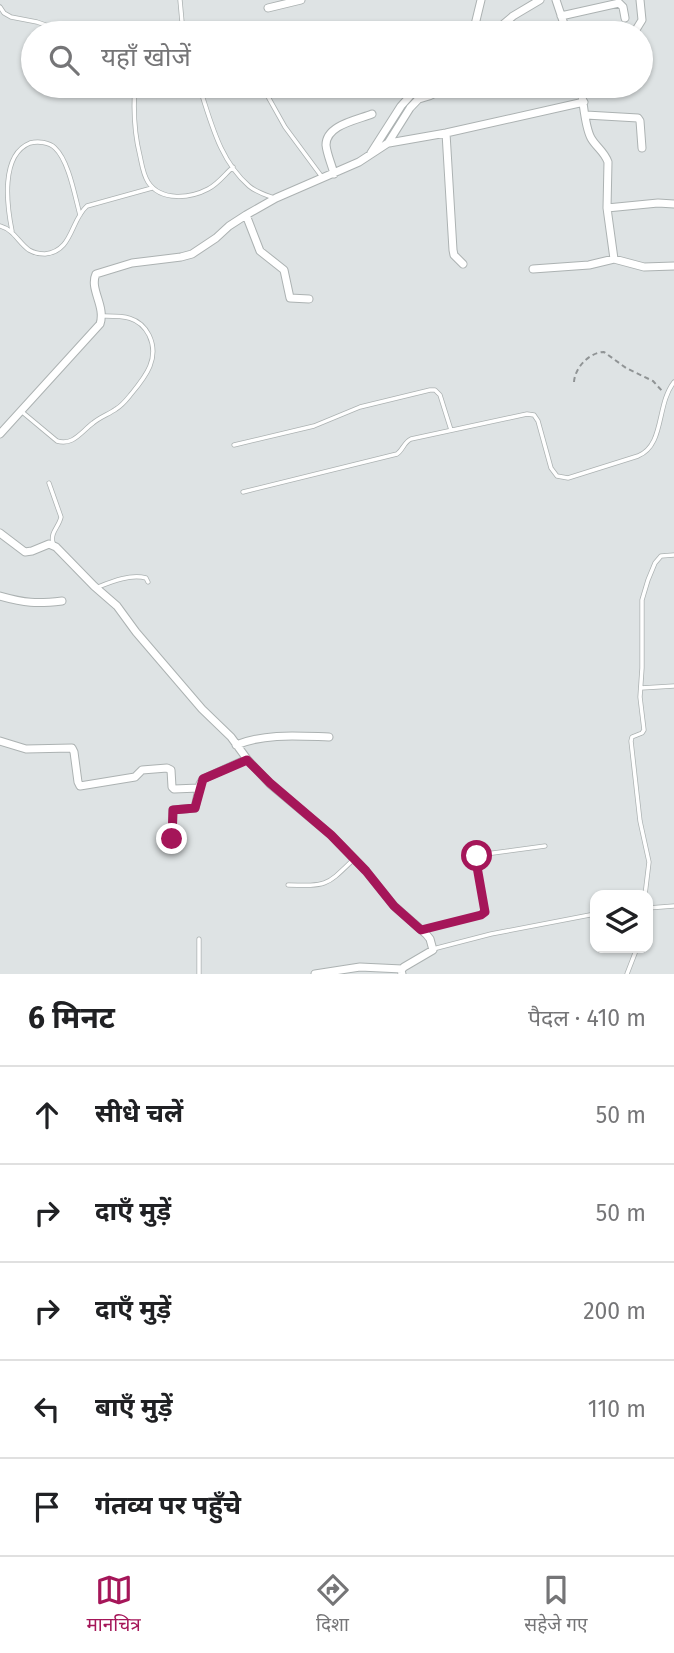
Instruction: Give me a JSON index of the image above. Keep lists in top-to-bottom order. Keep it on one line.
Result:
{"page":{"search":"यहाँ खोजें","heading":["6 मिनट","पैदल · 410 m"],"list":[["सीधे चलें","50 m"],["दाएँ मुड़ें","50 m"],["दाएँ मुड़ें","200 m"],["बाएँ मुड़ें","110 m"],"गंतव्य पर पहुँचे"],"nav":["मानचित्र","दिशा","सहेजे गए"]}}
